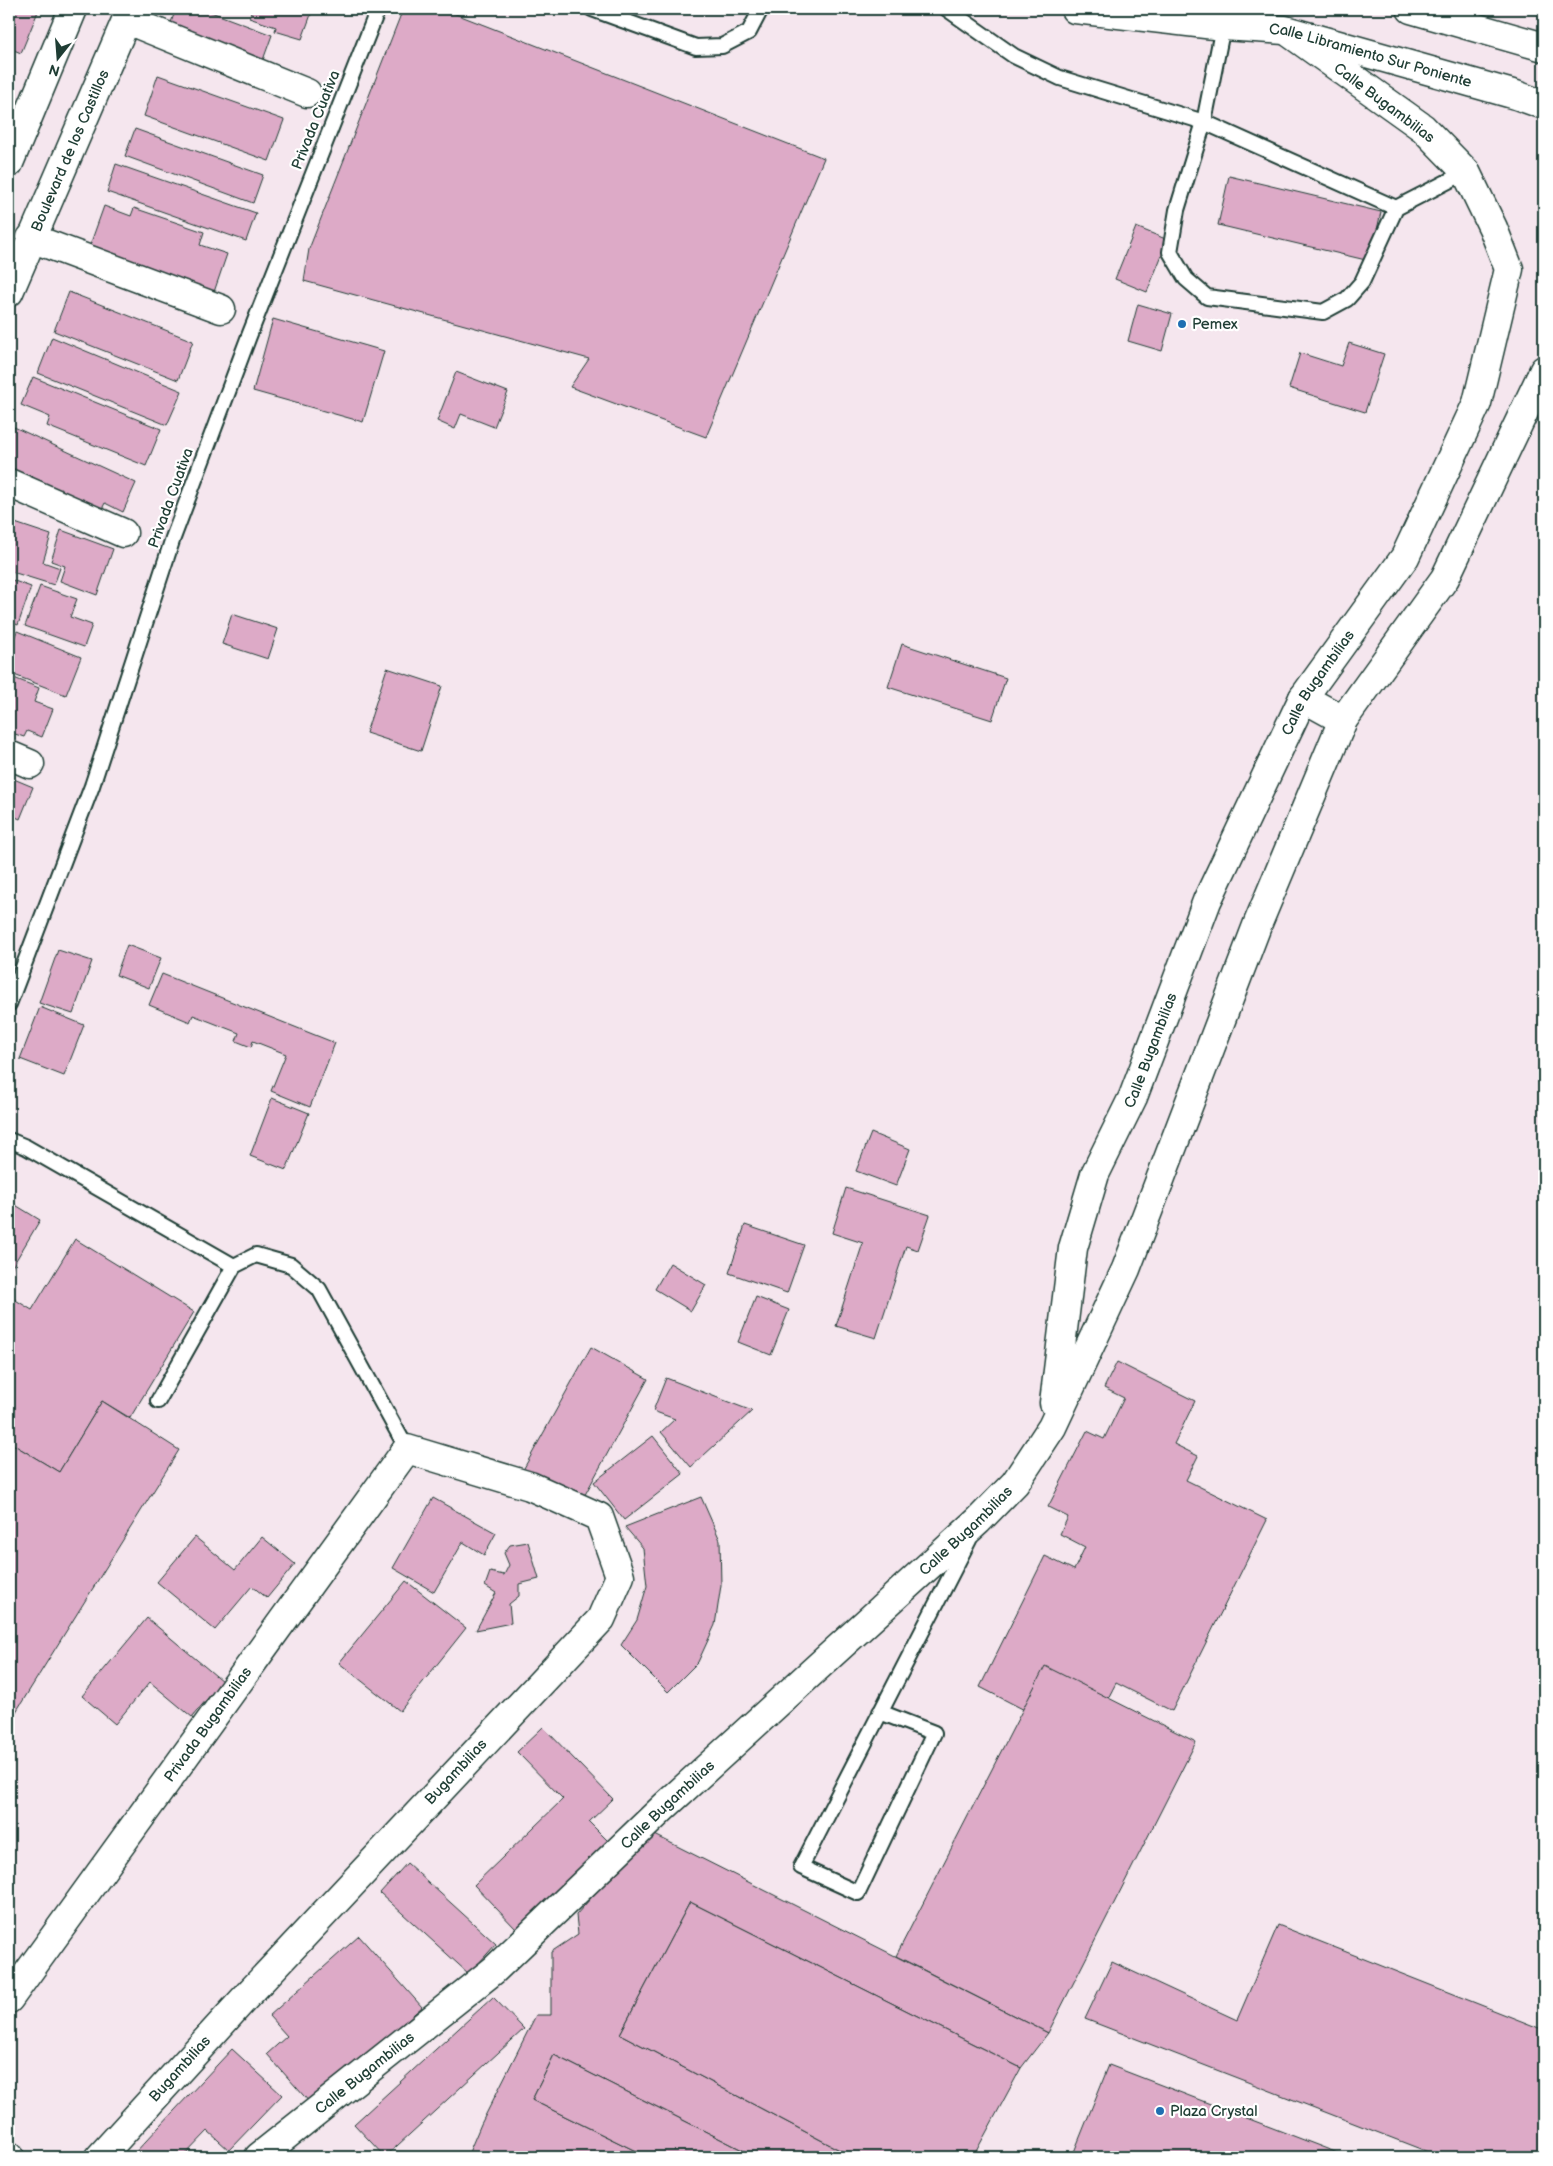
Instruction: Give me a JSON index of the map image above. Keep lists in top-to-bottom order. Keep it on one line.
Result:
{"streets":{"street":["Calle Libramiento Sur Poniente","Calle Bugambilias","Boulevard de los Castillos","Privada Bugambilias","Bugambilias"],"lane":["Privada Cuativa"]},"crossings":[["Calle Libramiento Sur Poniente","Calle Bugambilias"],["Privada Bugambilias","Bugambilias"]],"places":["Pemex","Plaza Crystal"],"north":"bottom"}
